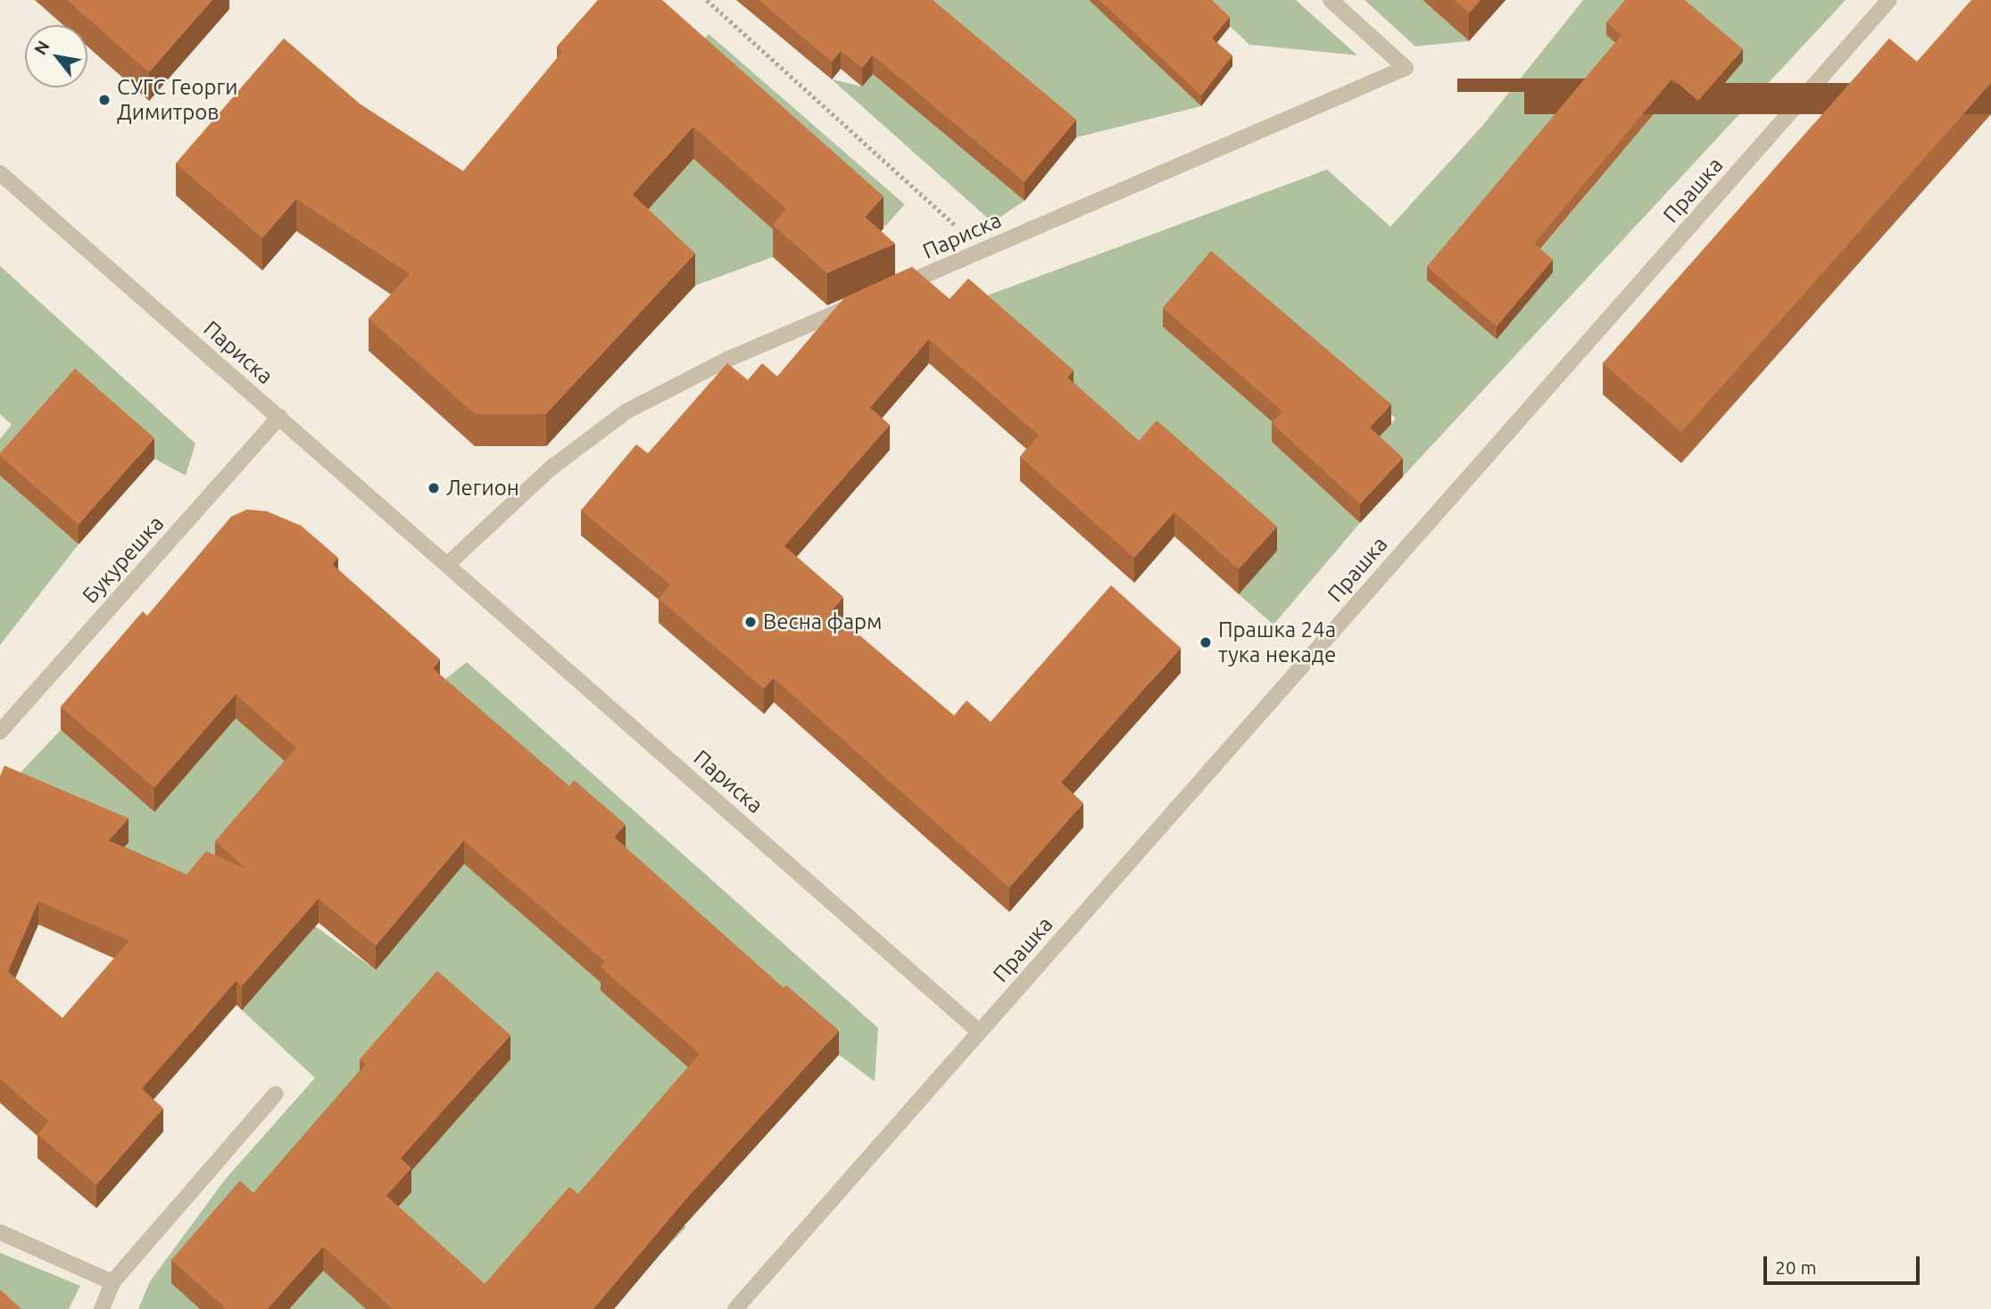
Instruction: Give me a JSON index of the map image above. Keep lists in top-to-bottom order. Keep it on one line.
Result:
{"streets":{"street":["Прашка","Париска","Букурешка"]},"crossings":[["Прашка","Париска"],["Париска","Букурешка"]],"places":["СУГС Георги Димитров","Легион","Весна фарм","Прашка 24а тука некаде"],"scale_bar":"20 m","north":"top left"}
